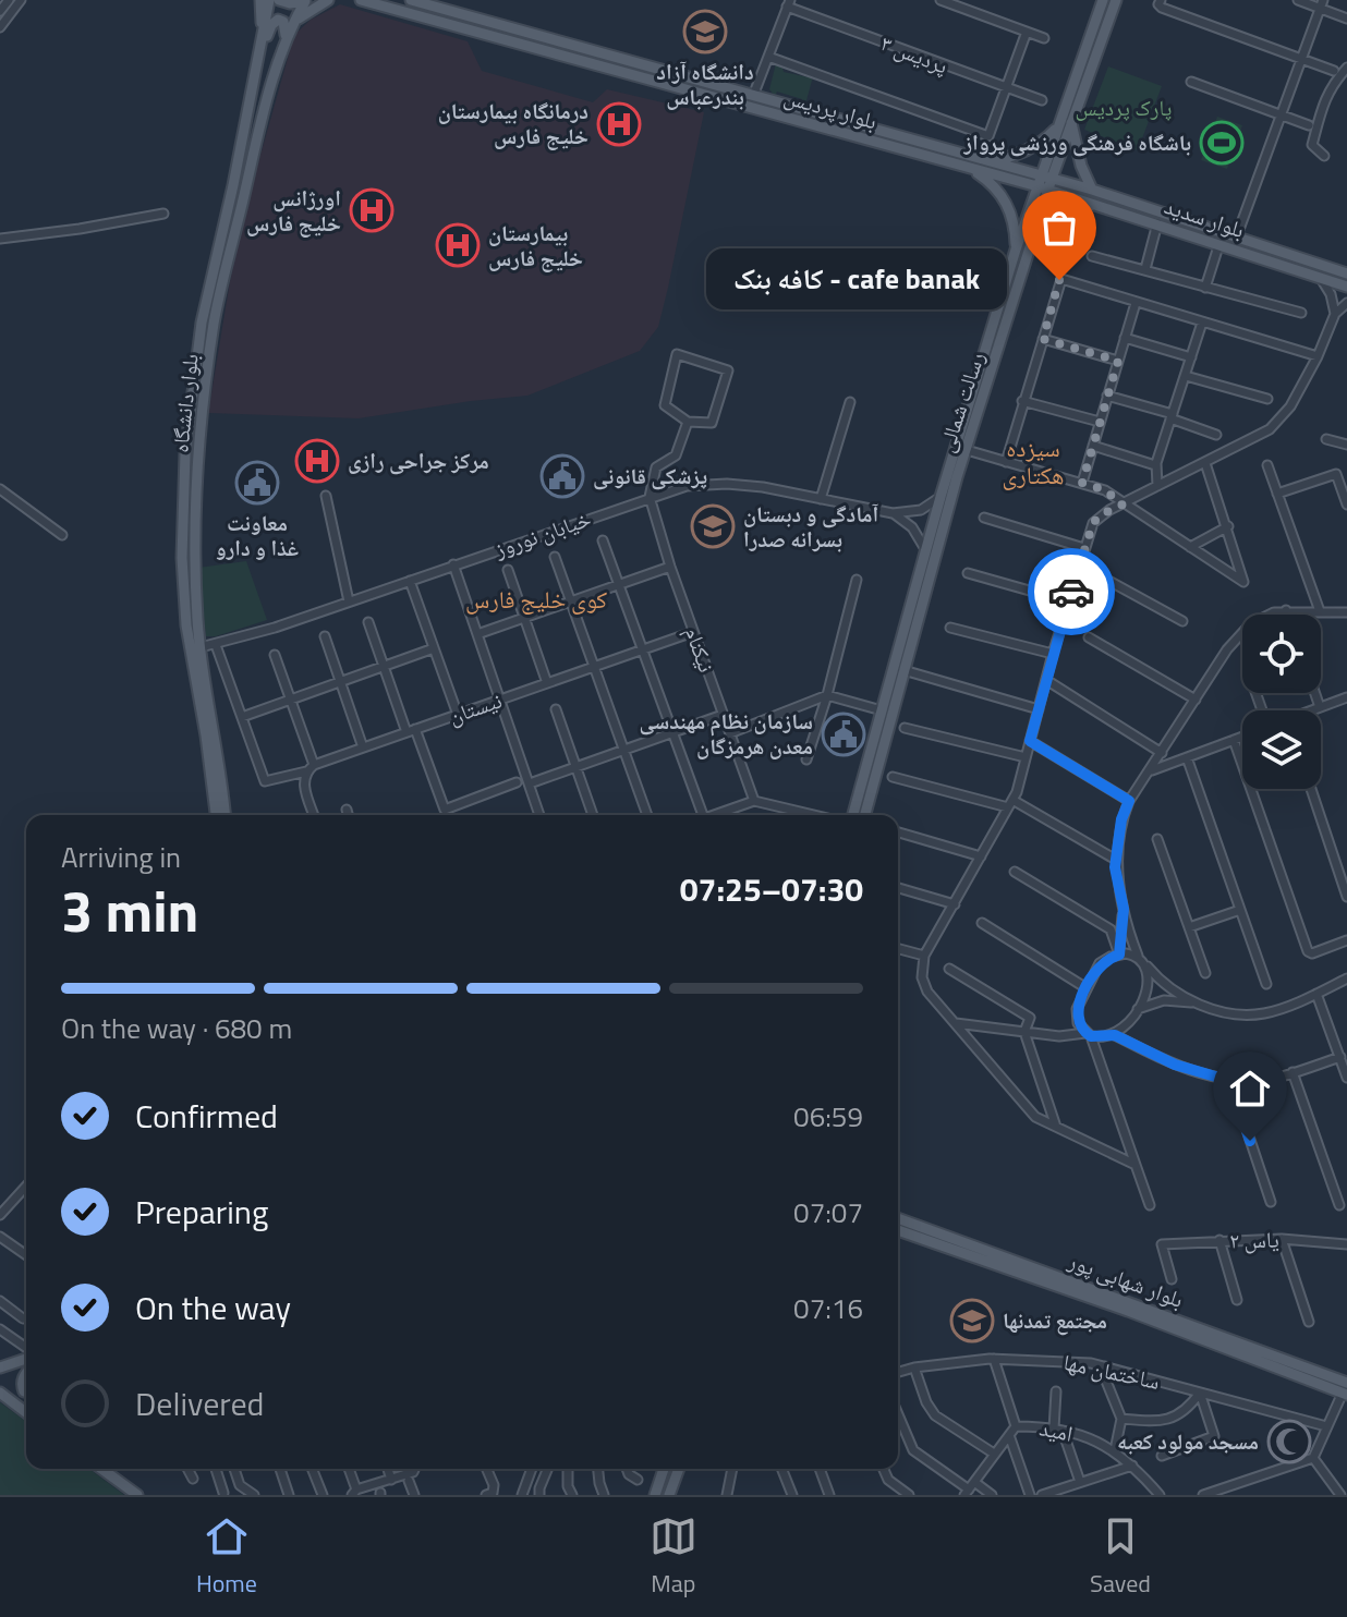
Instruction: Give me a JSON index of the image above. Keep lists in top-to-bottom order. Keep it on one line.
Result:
{"streets":{"main road":["بلوار پردیس","بلوار سدید","رسالت شمالی","بلوار دانشگاه","بلوار شهابی پور"],"street":["پردیس ۳","خیابان نوروز","نیکنام","نیستان","یاس ۲","ساختمان مها","امید"]},"crossings":[["بلوار پردیس","بلوار سدید"],["بلوار پردیس","رسالت شمالی"],["بلوار سدید","رسالت شمالی"],["رسالت شمالی","خیابان نوروز"],["بلوار دانشگاه","خیابان نوروز"],["خیابان نوروز","نیکنام"],["نیکنام","نیستان"]],"districts":["سیزده هکتاری","کوی خلیج فارس"],"parks":["پارک پردیس"],"places":{"school or university":["دانشگاه آزاد بندرعباس","آمادگی و دبستان بسرانه صدرا","مجتمع تمدنها"],"hospital":["درمانگاه بیمارستان خلیج فارس","اورژانس خلیج فارس","بیمارستان خلیج فارس","مرکز جراحی رازی"],"sports":["باشگاه فرهنگی ورزشی پرواز"],"other":["کافه بنک - cafe banak"],"public building":["پزشکی قانونی","معاونت غذا و دارو","سازمان نظام مهندسی معدن هرمزگان"],"mosque":["مسجد مولود کعبه"]},"page":{"bubble":"کافه بنک - cafe banak","heading":["3 min","Arriving in","07:25–07:30"],"bar":"On the way · 680 m","list":[["Confirmed","06:59"],["Preparing","07:07"],["On the way","07:16"],"Delivered"],"tabs":["Home","Map","Saved"]}}
